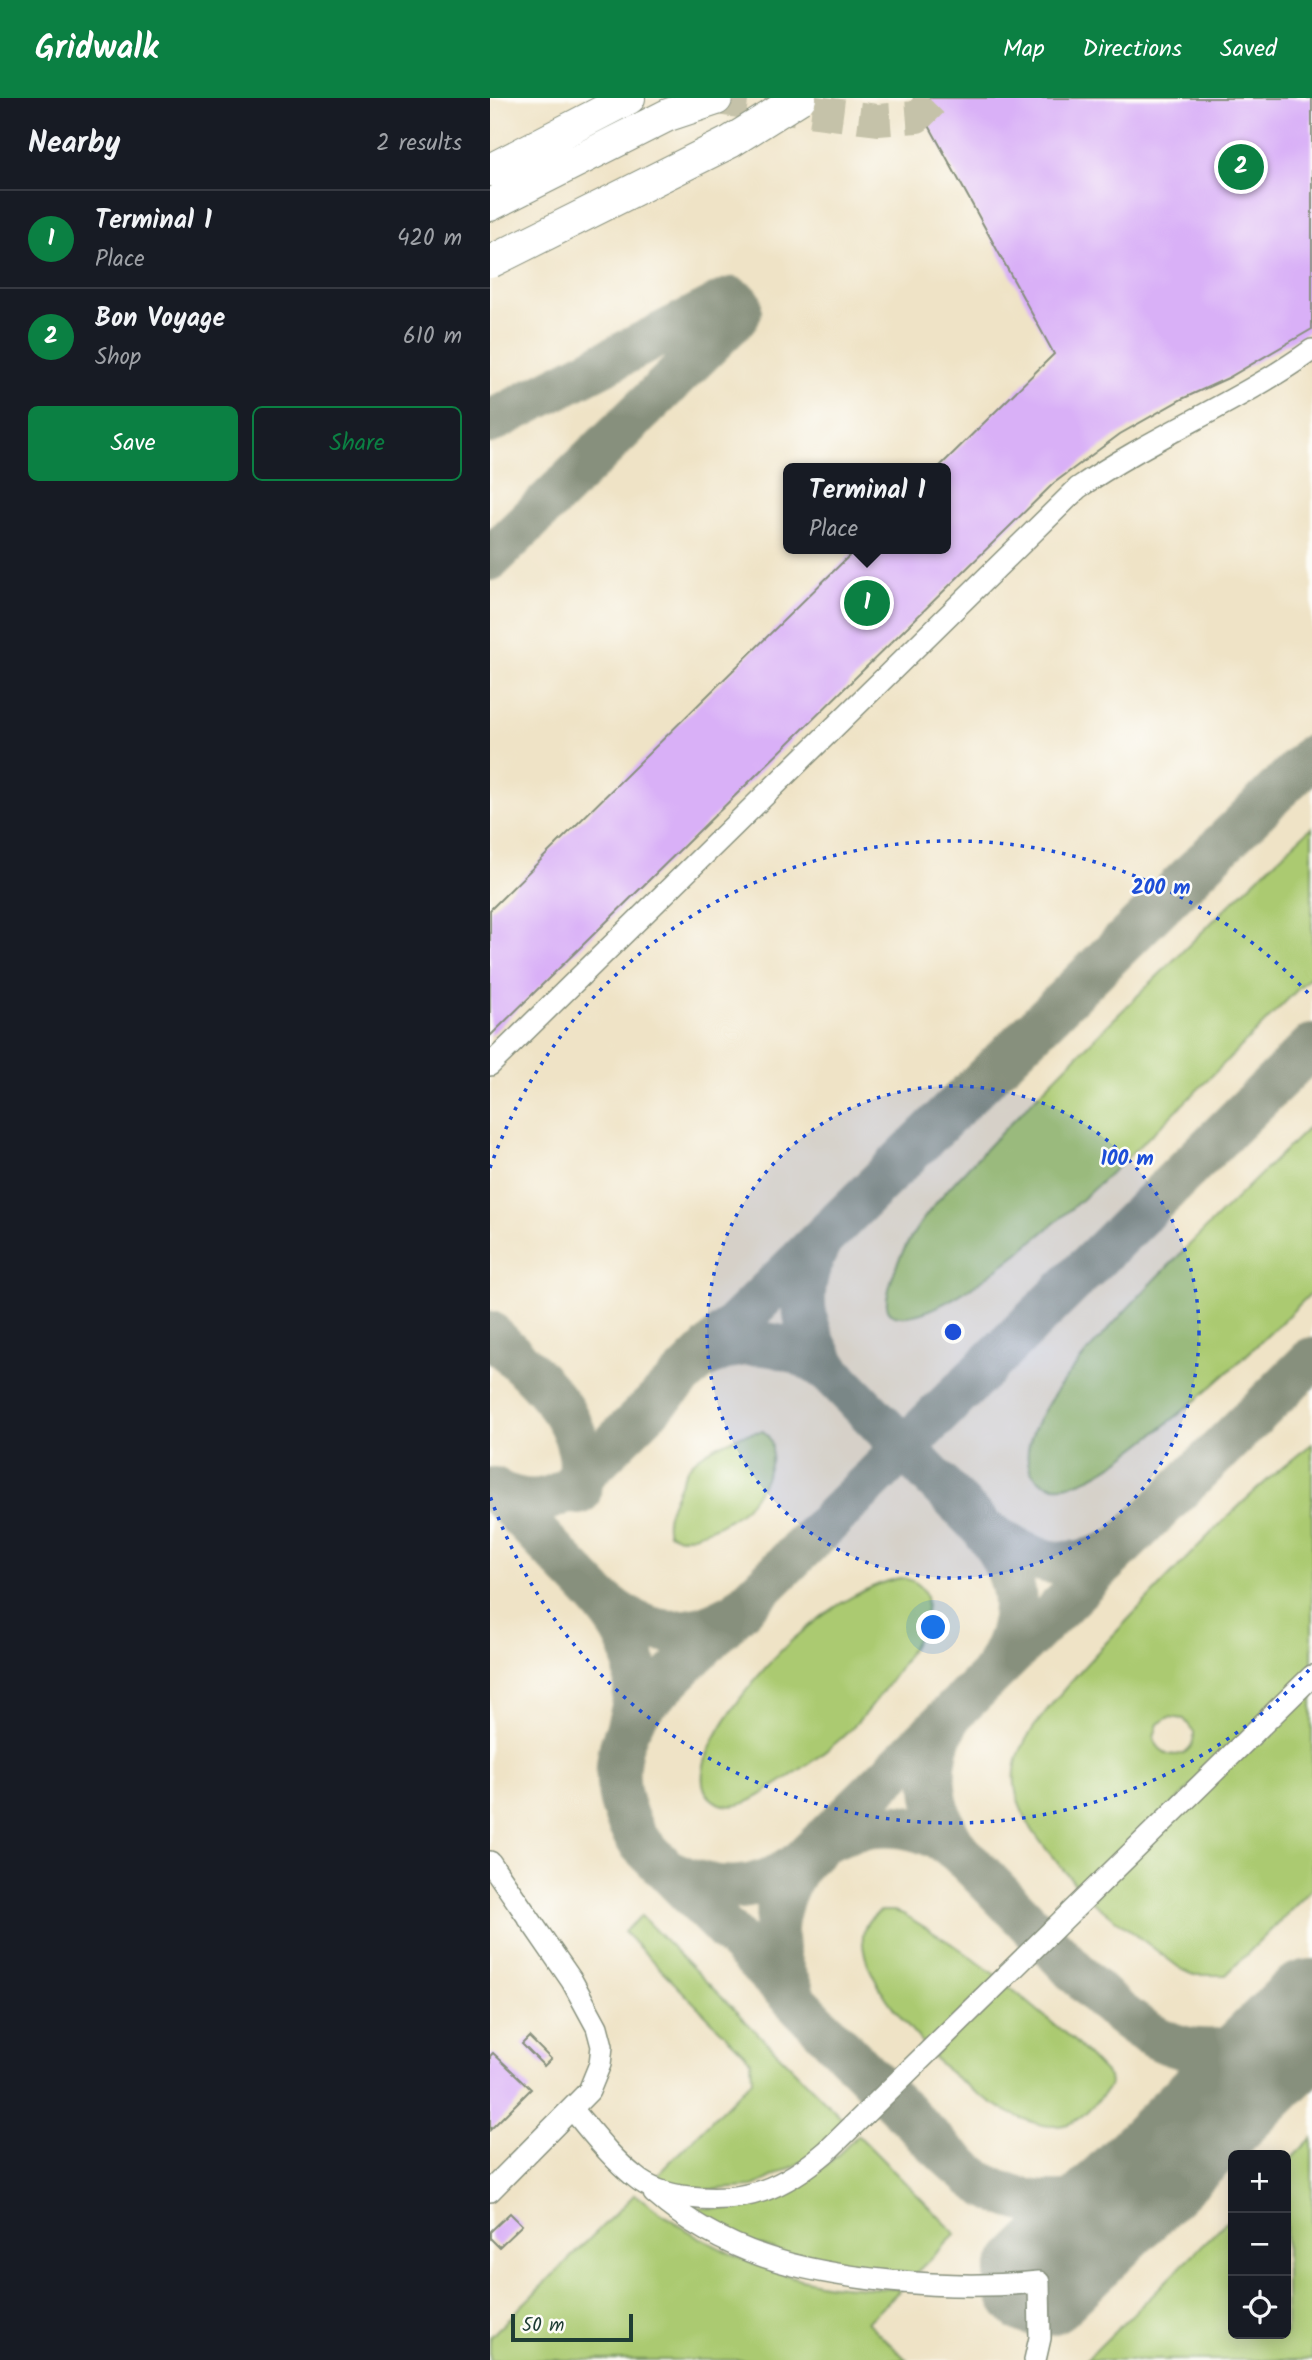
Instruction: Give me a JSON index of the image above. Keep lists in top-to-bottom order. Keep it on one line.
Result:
{"scale_bar":"50 m","page":{"header":"Gridwalk","nav":["Map","Directions","Saved"],"heading":["Nearby","2 results"],"pins":["2","1"],"list":[{"mark":"1","name":"Terminal 1","note":"Place","value":"420 m"},{"mark":"2","name":"Bon Voyage","note":"Shop","value":"610 m"}],"buttons":["Save","Share"],"popup":["Terminal 1","Place"],"map_buttons":["+","−"],"scale":"50 m"},"rings":["200 m","100 m"]}
